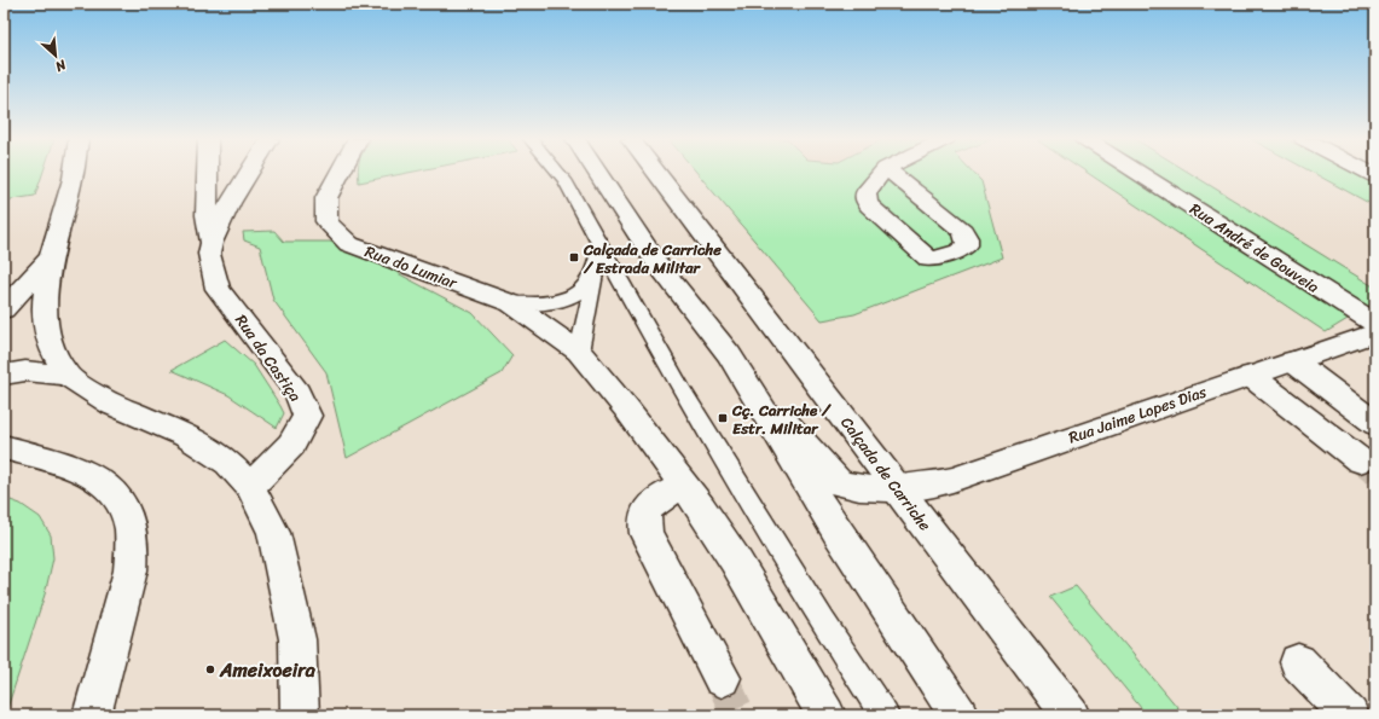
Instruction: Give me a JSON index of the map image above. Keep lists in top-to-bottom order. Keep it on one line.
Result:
{"streets":{"main road":["Rua André de Gouveia","Rua do Lumiar","Rua da Castiça","Rua Jaime Lopes Dias","Calçada de Carriche"]},"crossings":[["Rua Jaime Lopes Dias","Calçada de Carriche"]],"places":{"transit":["Calçada de Carriche / Estrada Militar","Cç. Carriche / Estr. Militar"],"other":["Ameixoeira"]},"north":"bottom right"}
